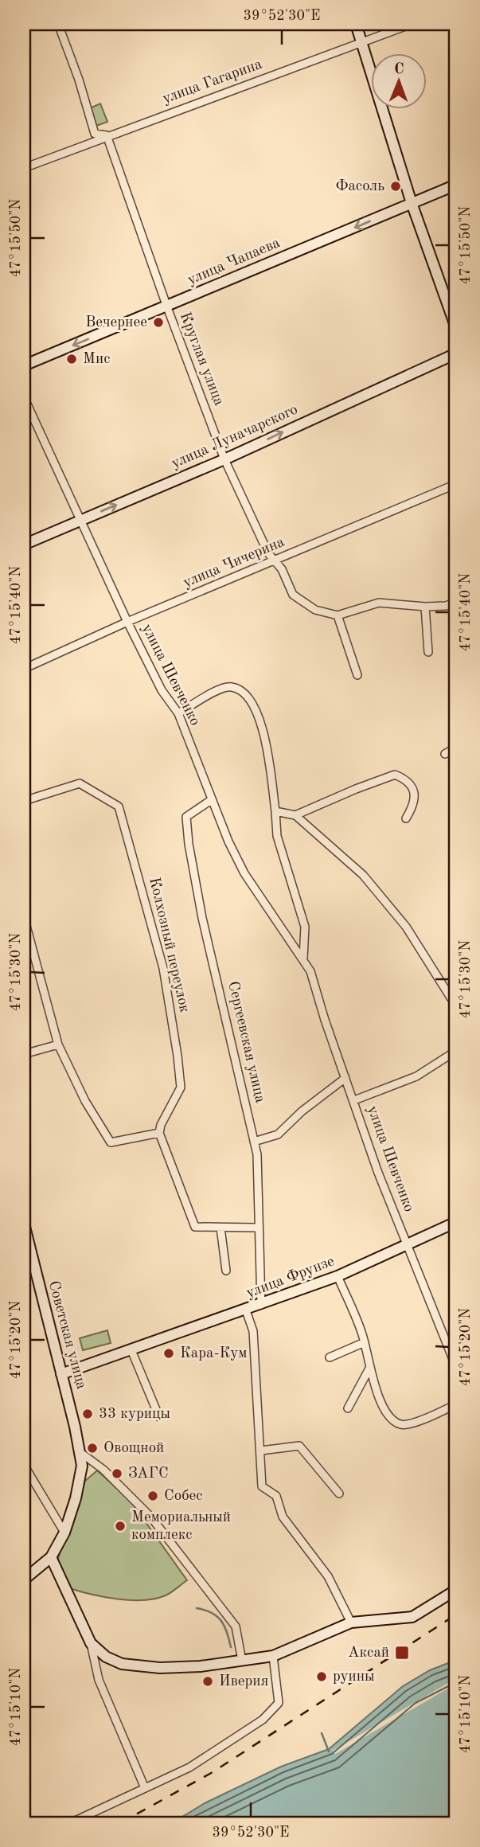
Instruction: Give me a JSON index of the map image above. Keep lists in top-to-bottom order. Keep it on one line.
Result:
{"streets":{"main road":["улица Чапаева","улица Луначарского","улица Фрунзе","Советская улица"],"street":["улица Гагарина","Круглая улица","улица Чичерина","улица Шевченко","Колхозный переулок","Сергеевская улица"]},"crossings":[["улица Гагарина","Круглая улица"],["улица Чапаева","Круглая улица"],["Круглая улица","улица Луначарского"],["Круглая улица","улица Чичерина"],["улица Луначарского","улица Шевченко"],["улица Чичерина","улица Шевченко"],["улица Шевченко","Сергеевская улица"],["улица Шевченко","улица Фрунзе"],["Сергеевская улица","улица Фрунзе"],["улица Фрунзе","Советская улица"]],"one_way":["улица Чапаева","улица Луначарского"],"places":{"other":["Фасоль","Вечернее","Мис","Кара-Кум","33 курицы","Овощной","ЗАГС","Собес","Мемориальный комплекс","руины","Иверия"],"transit":["Аксай"]},"north":"top","coordinates":["39°52'30\"E","47°15'50\"N","47°15'40\"N","47°15'30\"N","47°15'20\"N","47°15'10\"N"]}
